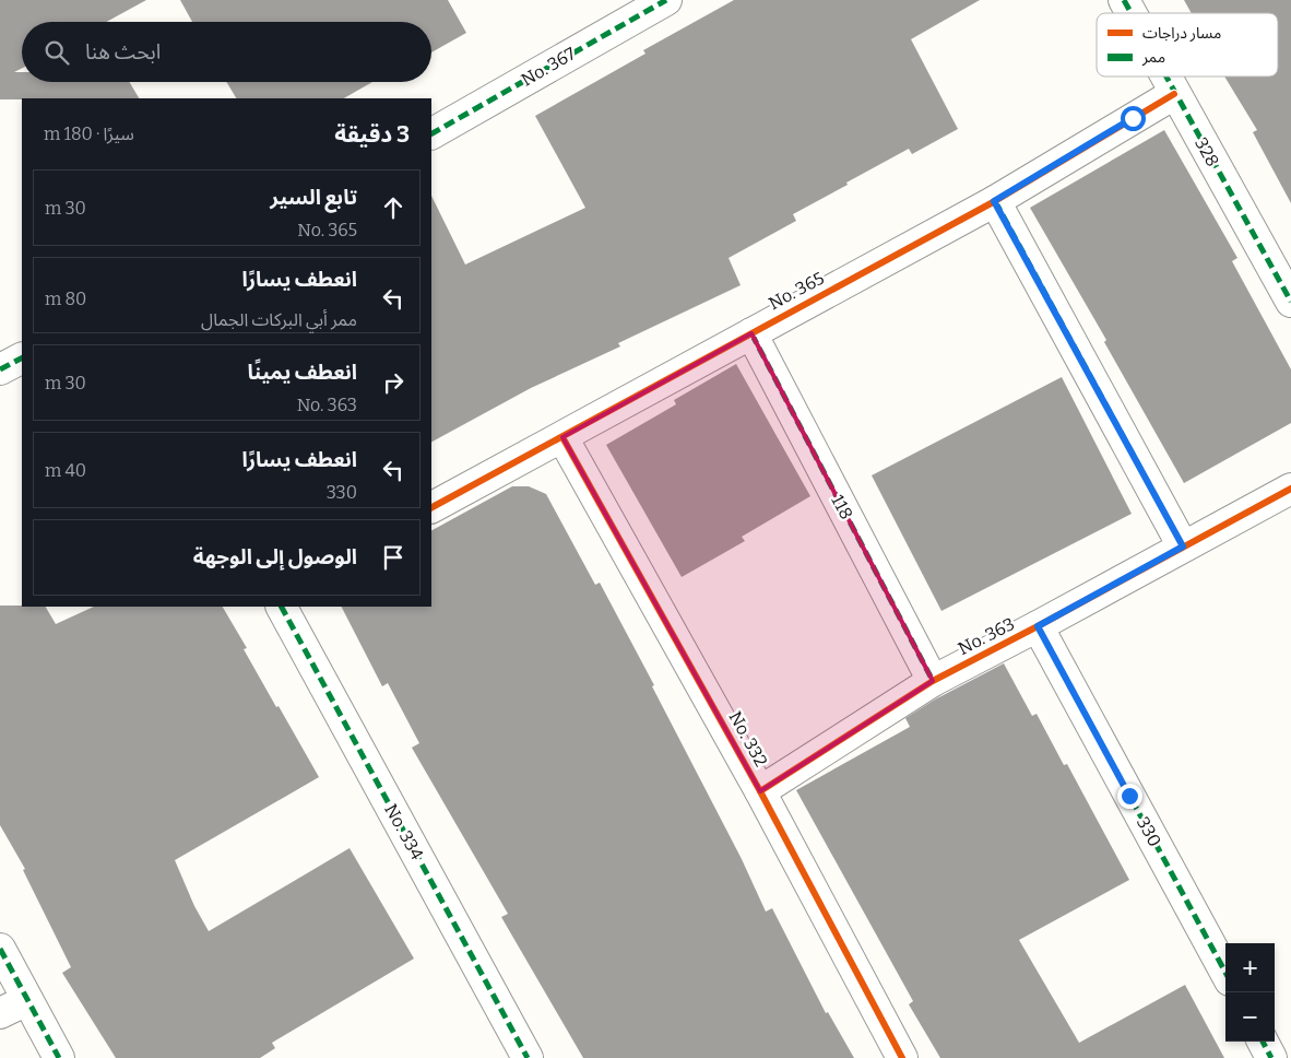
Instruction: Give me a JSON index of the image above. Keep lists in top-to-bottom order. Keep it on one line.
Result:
{"streets":{"street":["No. 367","328","No. 365","118","No. 363","No. 332","No. 334","330"]},"crossings":[["328","No. 365"],["No. 365","118"],["No. 365","No. 332"],["118","No. 363"],["No. 363","No. 332"],["No. 363","330"]],"legend":["مسار دراجات","ممر"],"page":{"search":"ابحث هنا","heading":["3 دقيقة","سيرًا · 180 m"],"list":[["تابع السير","No. 365","30 m"],["انعطف يسارًا","ممر أبي البركات الجمال","80 m"],["انعطف يمينًا","No. 363","30 m"],["انعطف يسارًا","330","40 m"],"الوصول إلى الوجهة"],"map_buttons":["+","−"]}}
